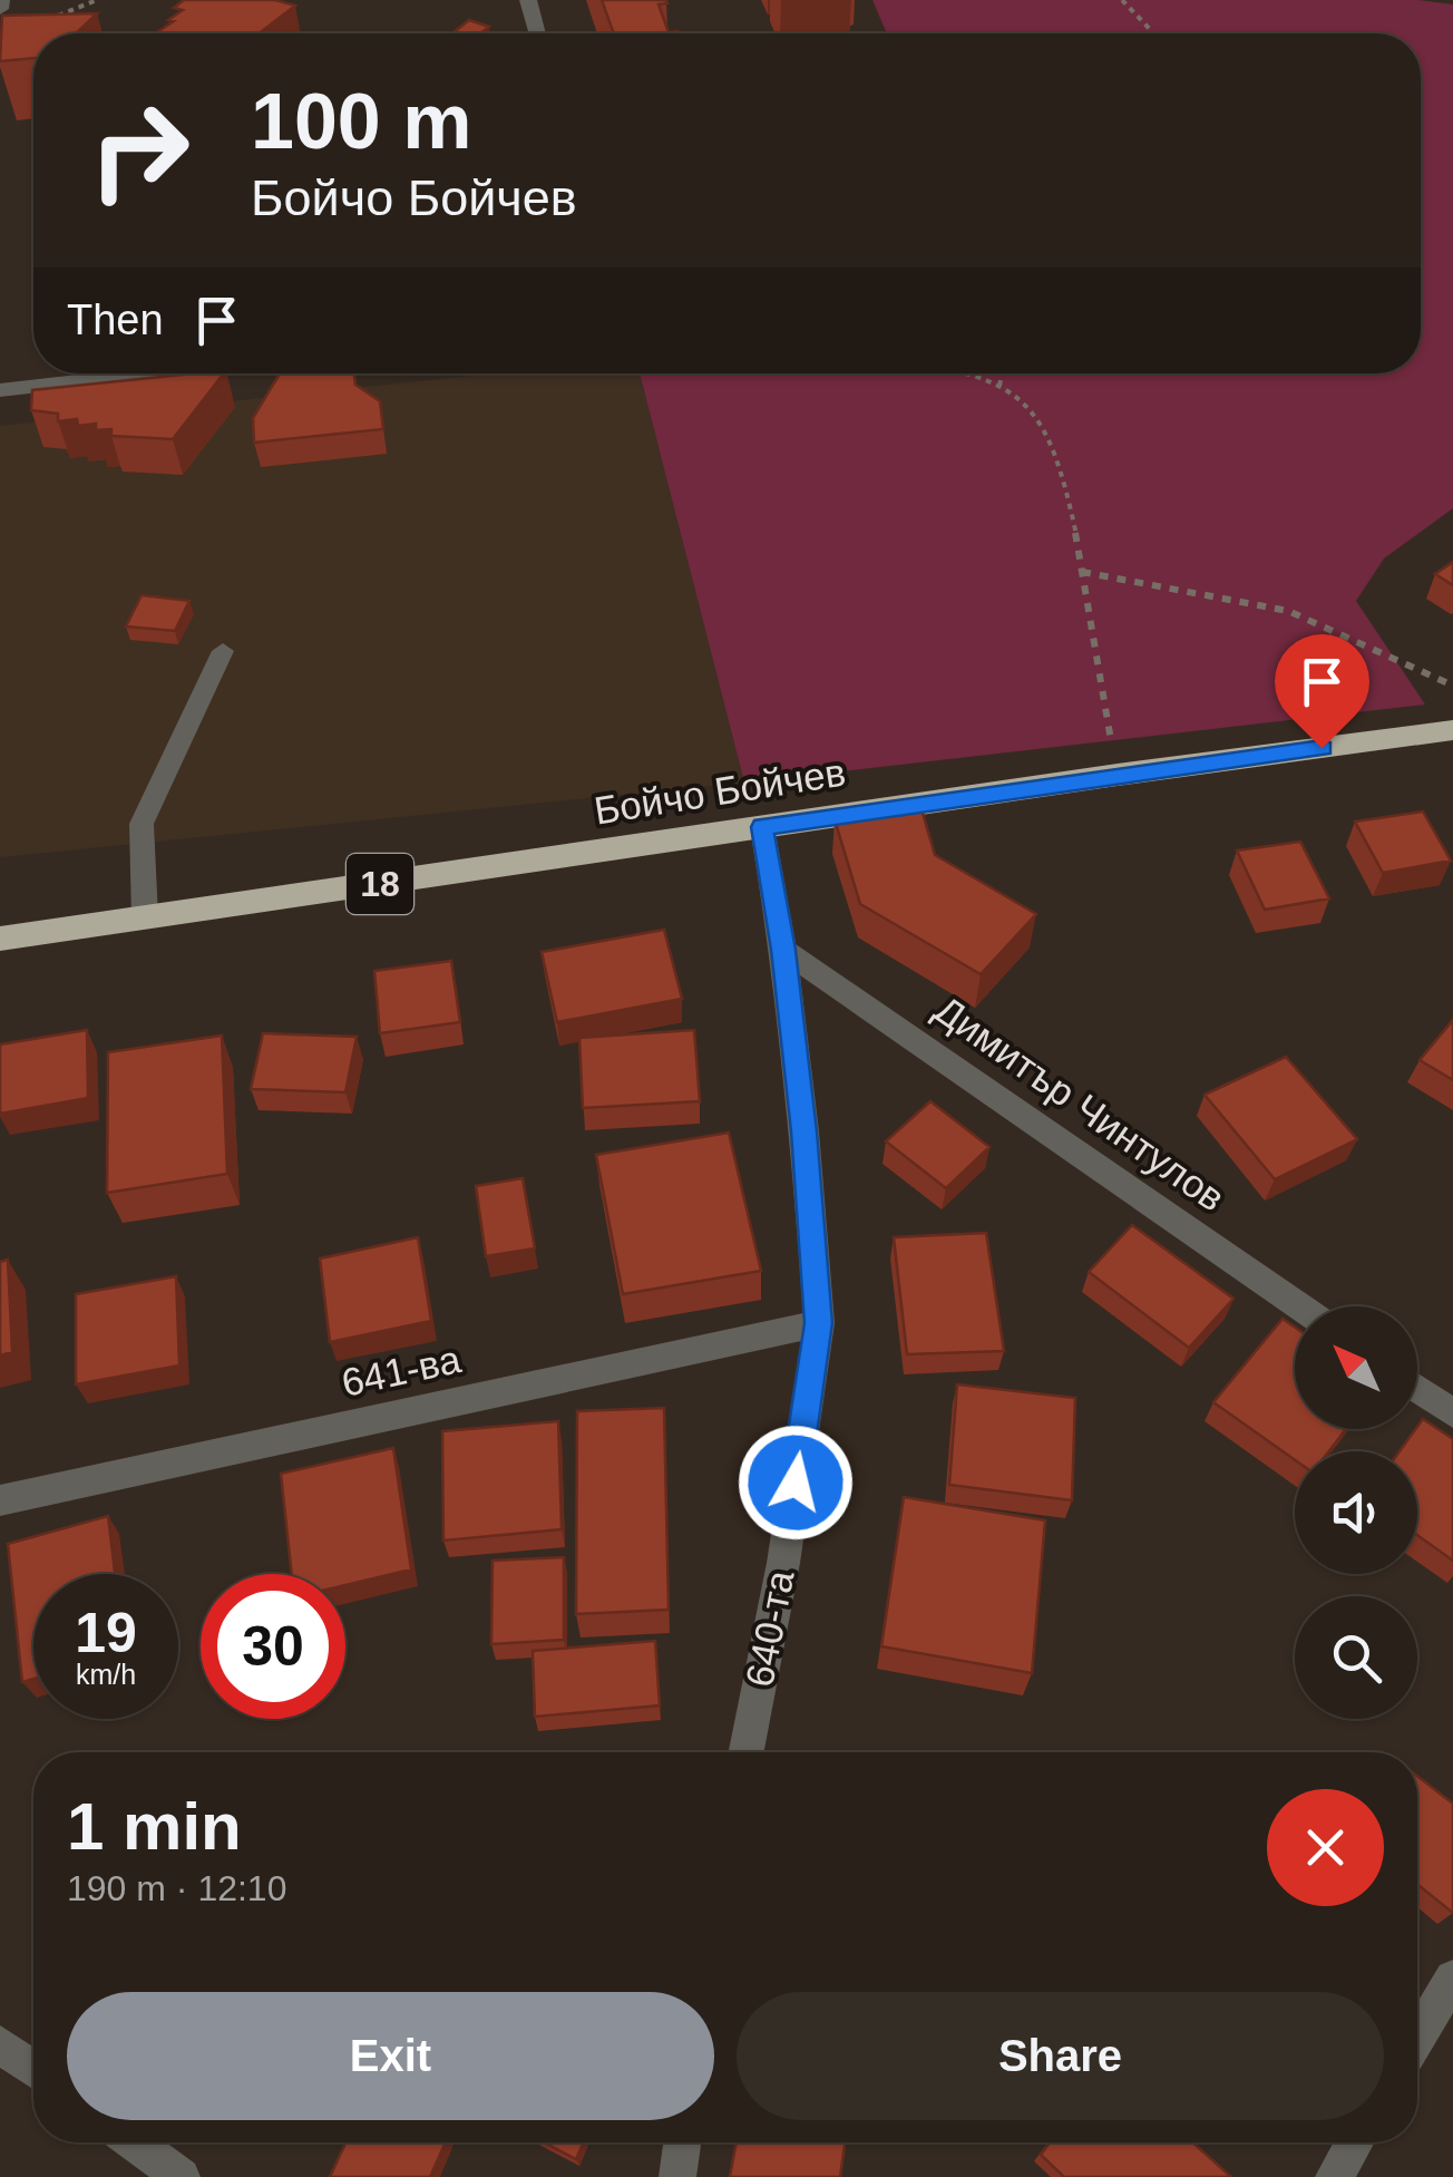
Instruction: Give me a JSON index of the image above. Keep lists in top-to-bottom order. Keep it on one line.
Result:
{"streets":{"highway":["Бойчо Бойчев","18"],"street":["Димитър Чинтулов","641-ва","640-та"]},"crossings":[["Бойчо Бойчев","640-та"],["Димитър Чинтулов","640-та"],["641-ва","640-та"]],"north":"top left","page":{"turn":["100 m","Бойчо Бойчев"],"then":"Then","speed":"19 km/h","limit":"30","heading":["1 min","190 m · 12:10"],"buttons":["Exit","Share"]}}
